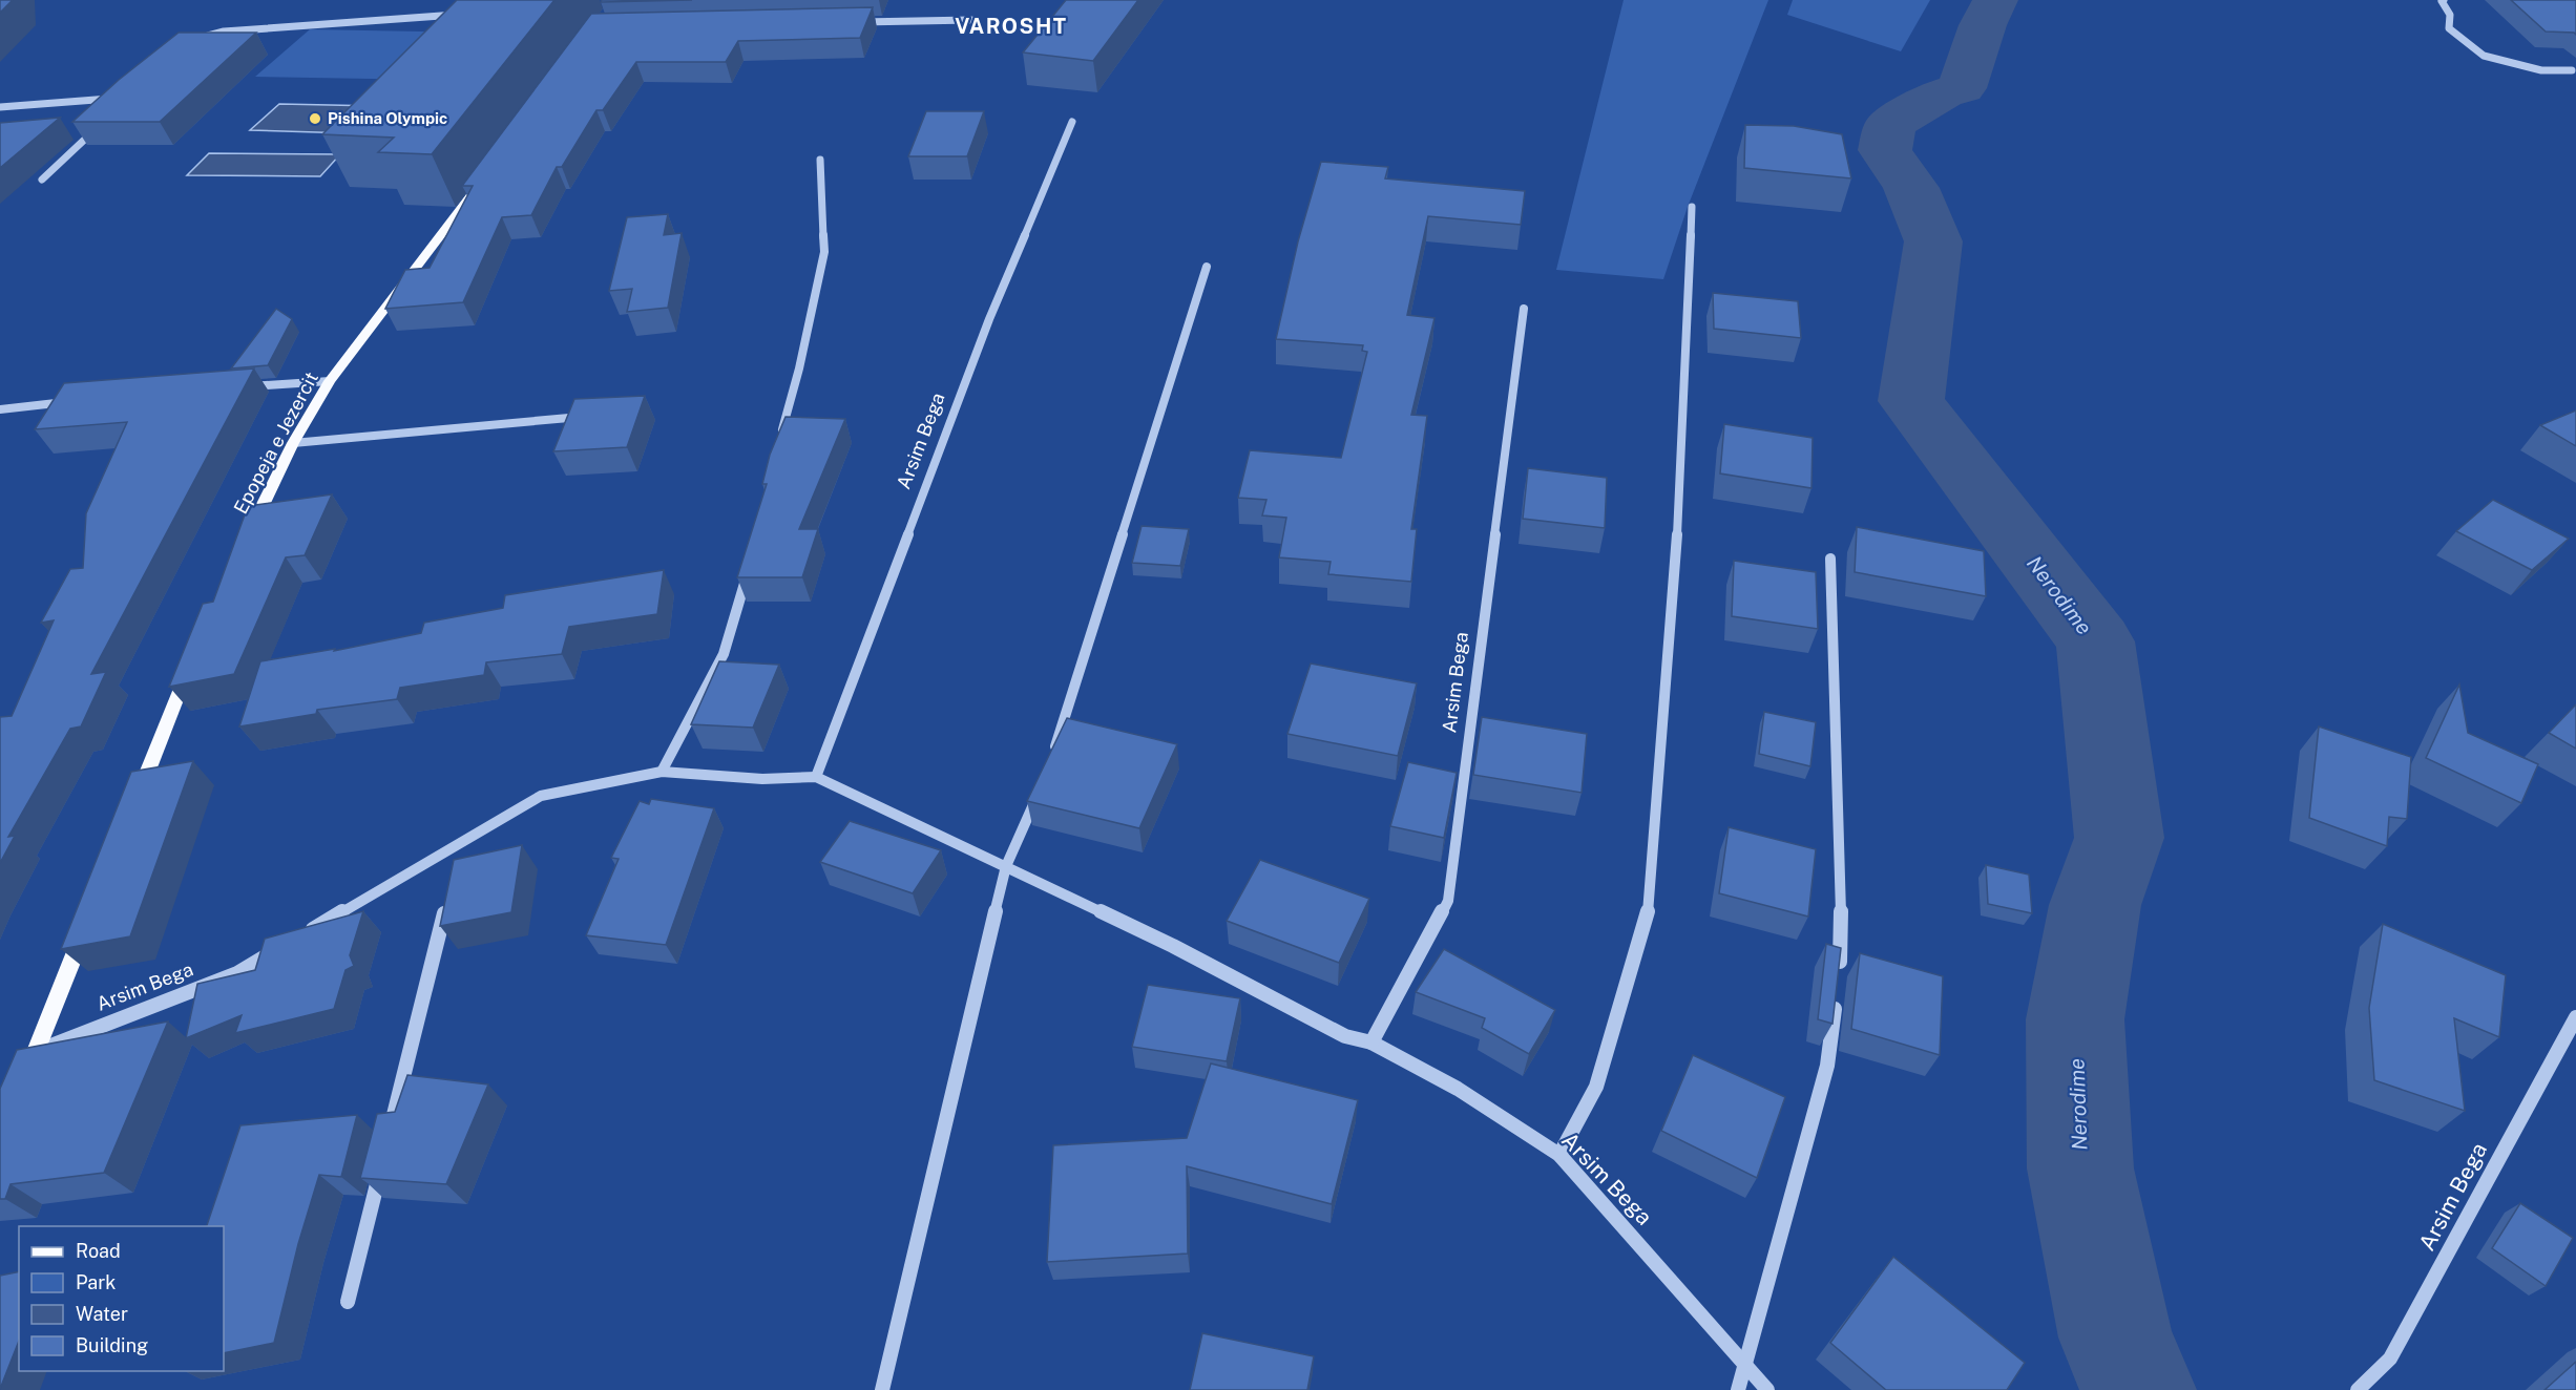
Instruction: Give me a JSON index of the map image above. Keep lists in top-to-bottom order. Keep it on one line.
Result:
{"streets":{"main road":["Epopeja e Jezercit"],"street":["Arsim Bega"]},"districts":["VAROSHT"],"water":["Nerodime"],"places":["Pishina Olympic"],"legend":["Road","Park","Water","Building"]}
